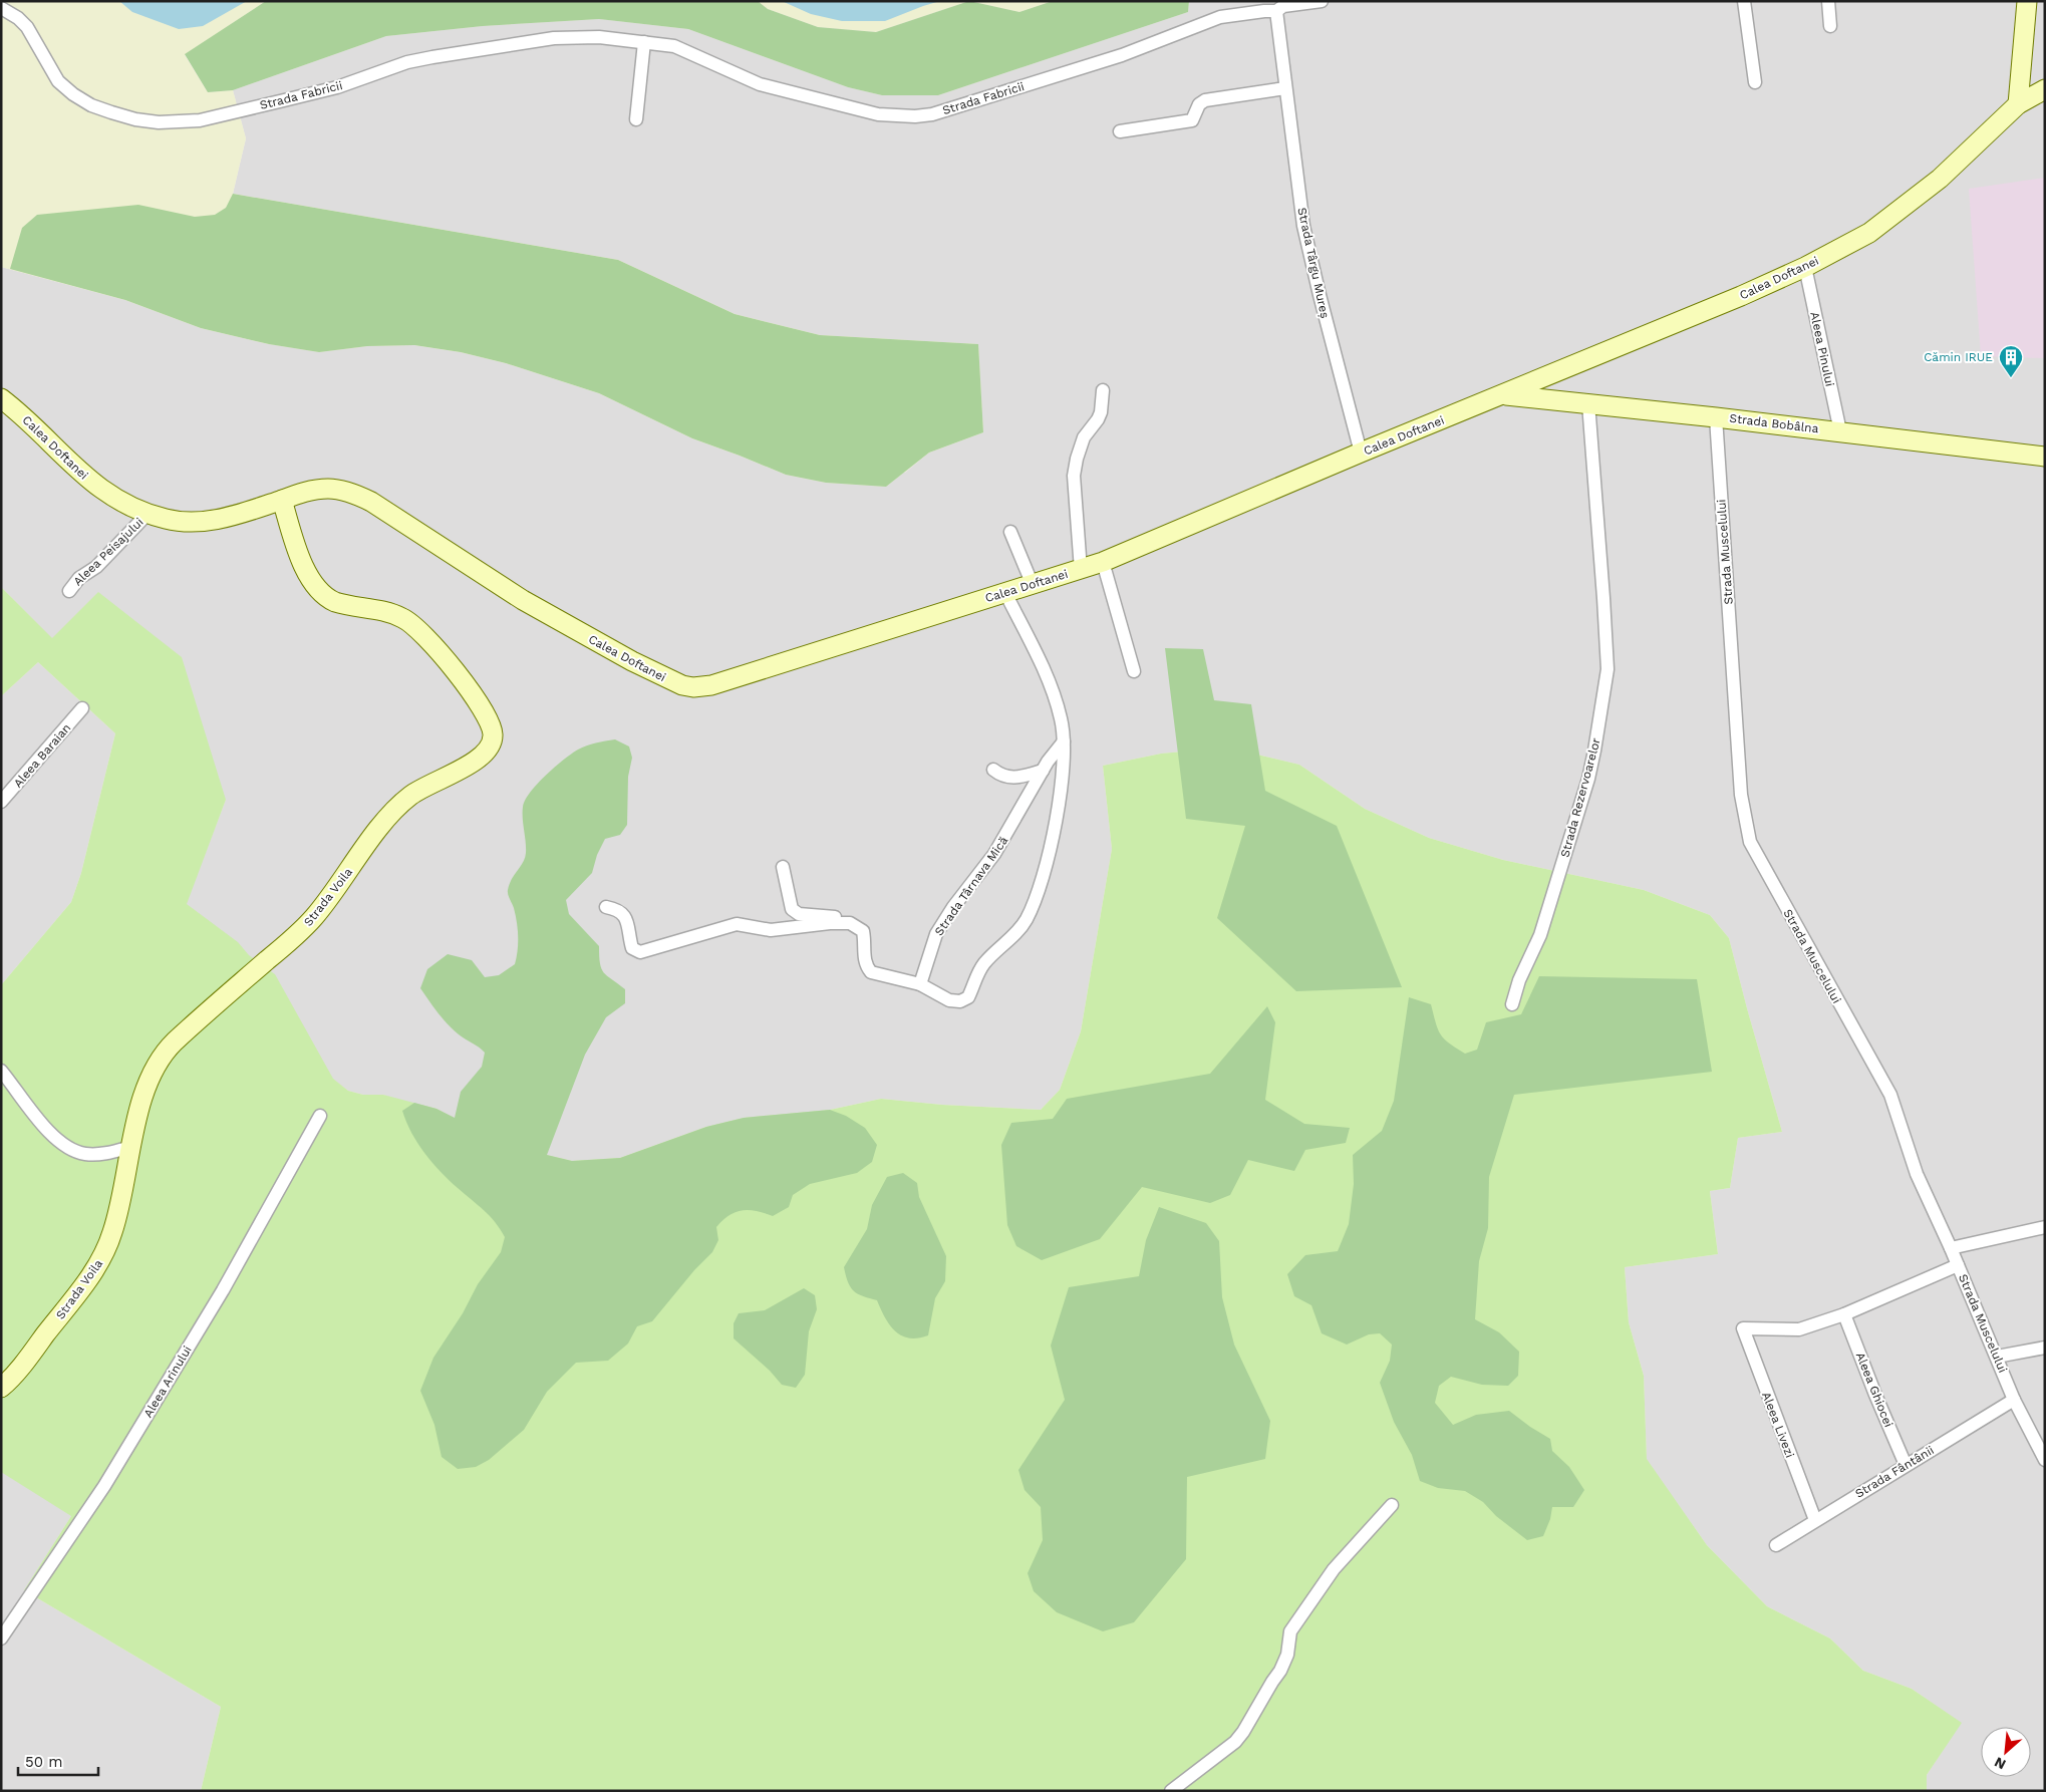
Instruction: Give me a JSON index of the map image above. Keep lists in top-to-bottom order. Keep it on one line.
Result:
{"streets":{"main road":["Calea Doftanei","Strada Bobâlna","Strada Voila"],"street":["Strada Fabricii","Strada Târgu Mureș","Aleea Pinului","Aleea Peisajului","Strada Muscelului","Aleea Baraian","Strada Rezervoarelor","Strada Târnava Mică","Aleea Arinului","Aleea Ghiocei","Aleea Livezi","Strada Fântânii"]},"crossings":[["Strada Fabricii","Strada Târgu Mureș"],["Strada Târgu Mureș","Calea Doftanei"],["Calea Doftanei","Aleea Pinului"],["Calea Doftanei","Strada Bobâlna"],["Calea Doftanei","Aleea Peisajului"],["Calea Doftanei","Strada Voila"],["Aleea Pinului","Strada Bobâlna"],["Strada Bobâlna","Strada Muscelului"],["Strada Bobâlna","Strada Rezervoarelor"],["Strada Muscelului","Strada Fântânii"],["Aleea Ghiocei","Aleea Livezi"],["Aleea Ghiocei","Strada Fântânii"],["Aleea Livezi","Strada Fântânii"]],"places":{"building":["Cămin IRUE"]},"scale_bar":"50 m","north":"bottom left"}
